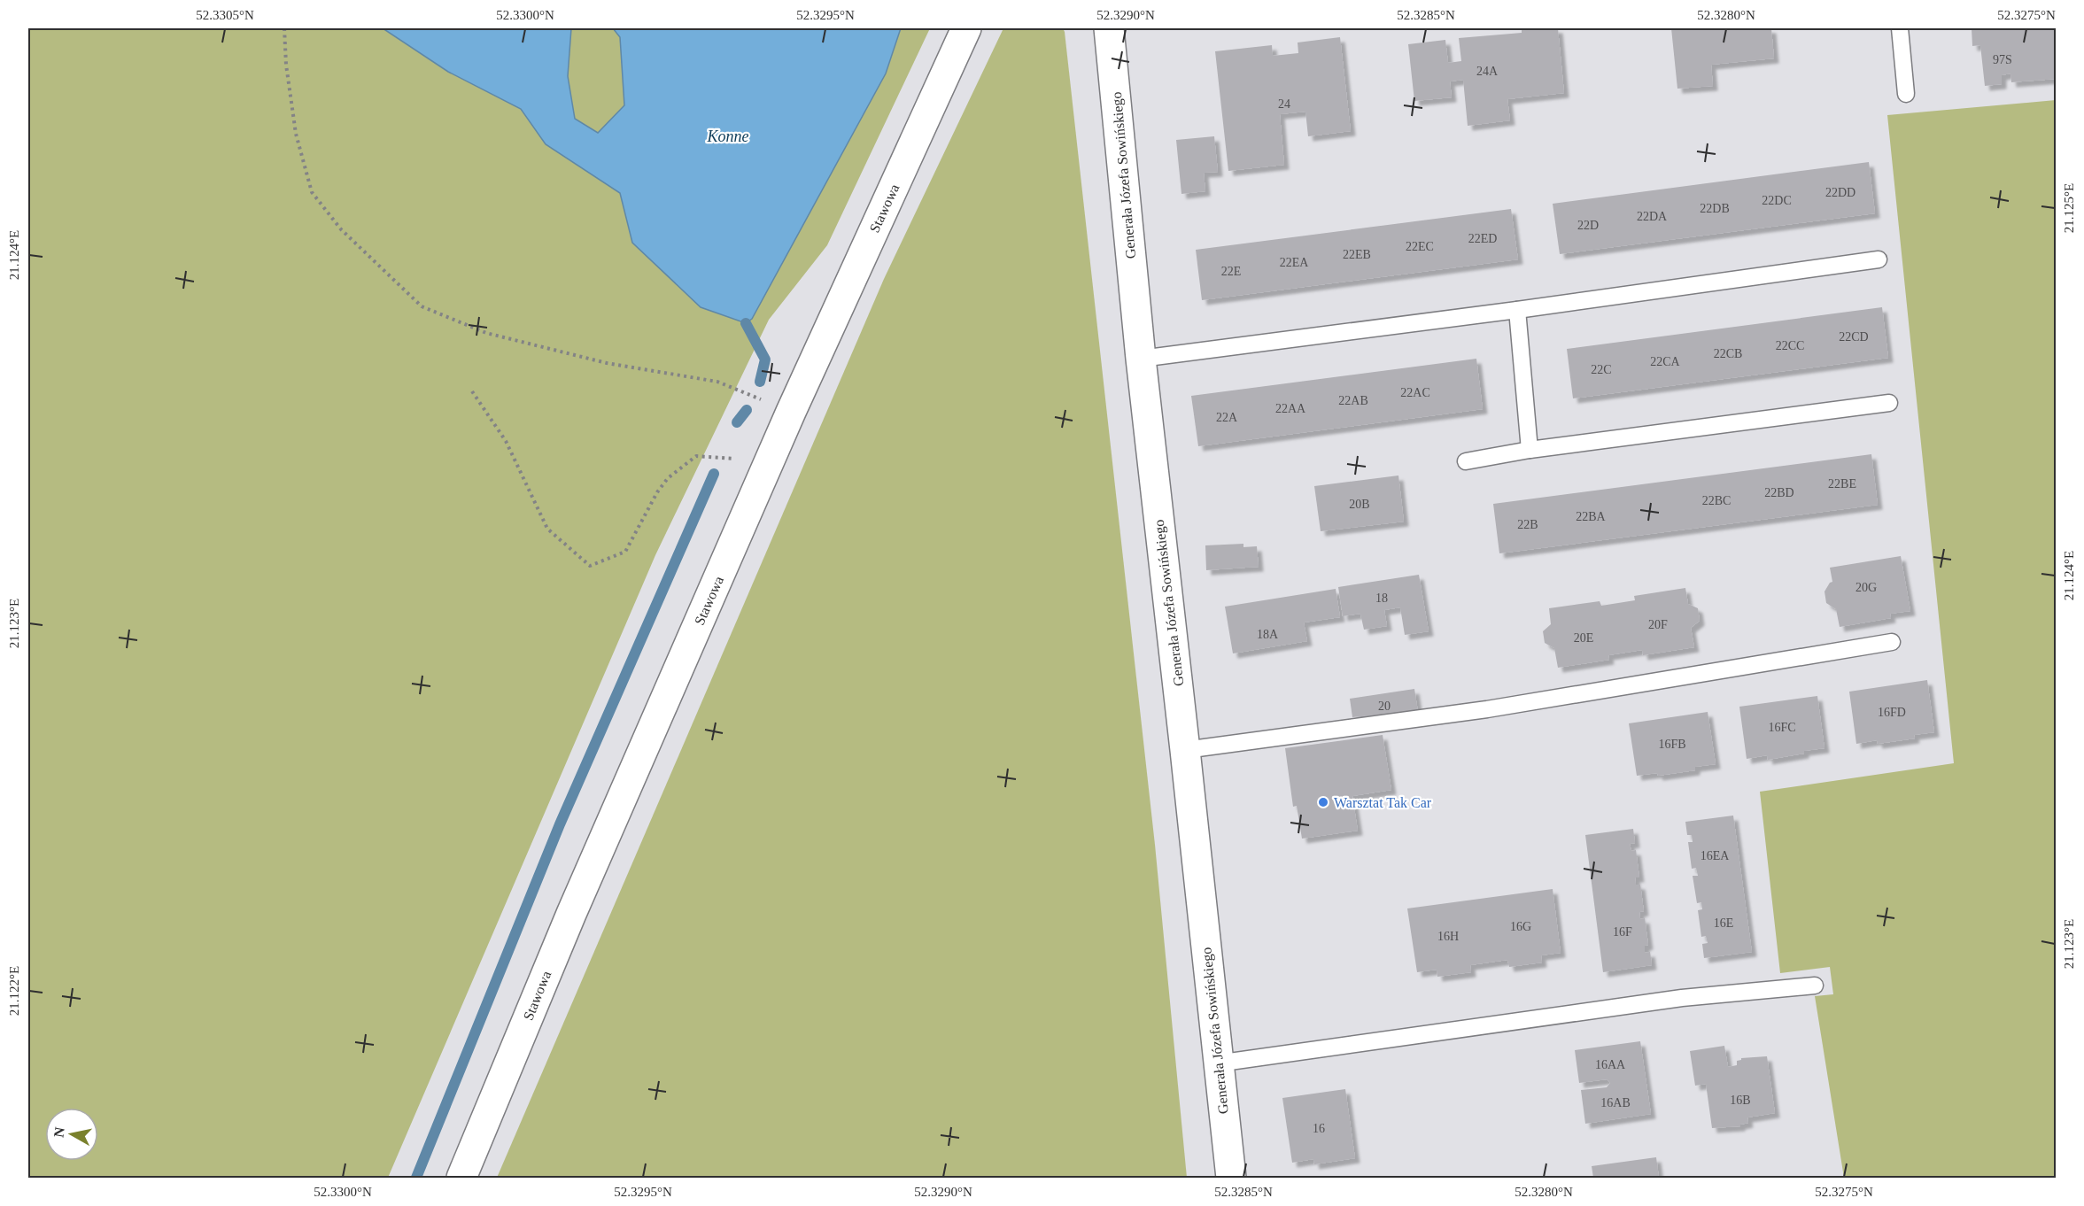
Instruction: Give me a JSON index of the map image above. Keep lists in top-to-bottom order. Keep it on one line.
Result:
{"streets":{"street":["Generała Józefa Sowińskiego","Stawowa"]},"water":["Konne"],"places":["Warsztat Tak Car"],"house_numbers":["97S","24A","24","22DD","22DC","22DB","22DA","22D","22ED","22EC","22EB","22EA","22E","22CD","22CC","22CB","22CA","22C","22AC","22AB","22AA","22A","22BE","22BD","22BC","20B","22BA","22B","20G","18","20F","18A","20E","20","16FD","16FC","16FB","16EA","16E","16G","16F","16H","16AA","16B","16AB","16"],"north":"left","coordinates":["52.3305°N","52.3300°N","52.3295°N","52.3290°N","52.3285°N","52.3280°N","52.3275°N","21.125°E","21.124°E","21.123°E","21.122°E"]}
